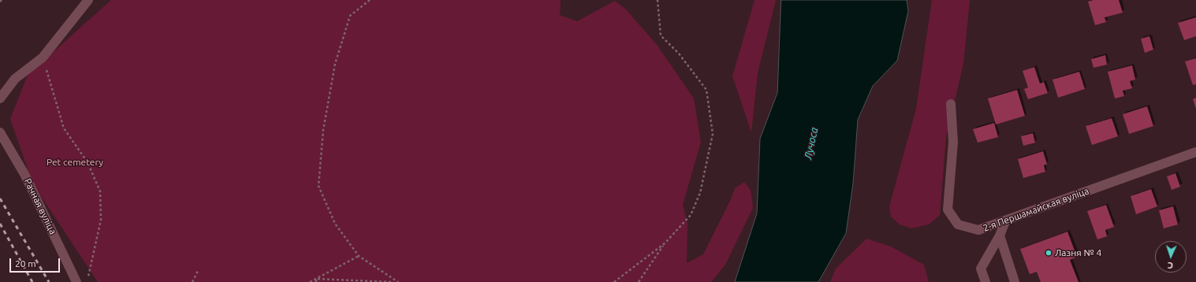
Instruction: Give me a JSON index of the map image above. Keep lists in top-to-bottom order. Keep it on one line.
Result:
{"streets":{"street":["Рачная вуліца","2-я Першамайская вуліца"]},"water":["Лучоса"],"parks":["Pet cemetery"],"places":["Лазня № 4"],"scale_bar":"20 m","north":"bottom"}
